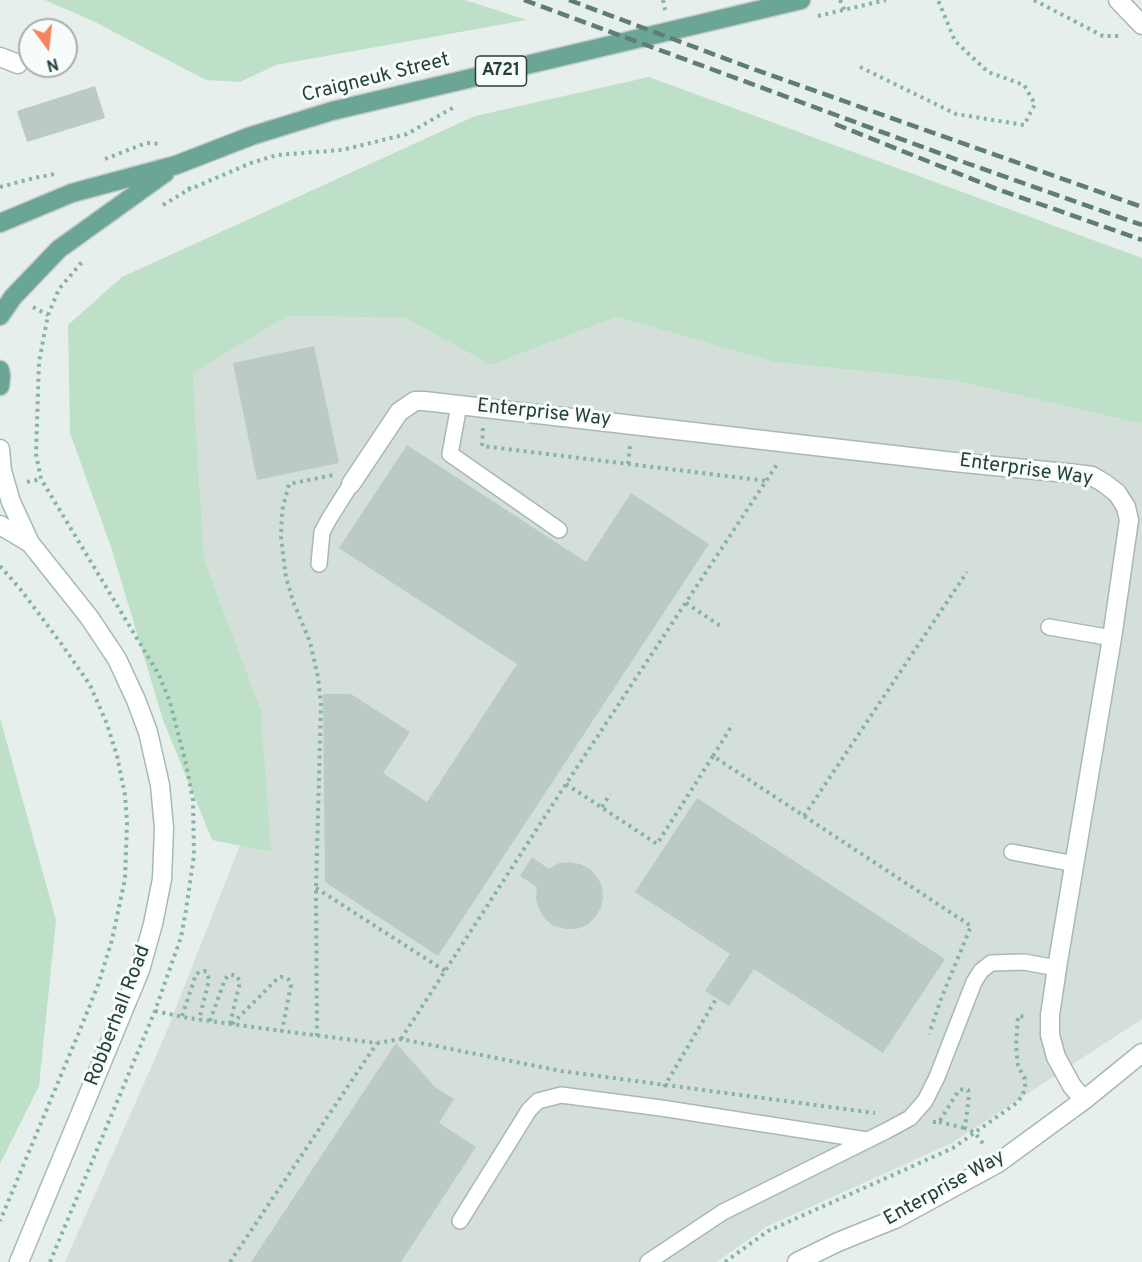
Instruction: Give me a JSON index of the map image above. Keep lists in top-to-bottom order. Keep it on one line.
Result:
{"streets":{"main road":["A721","Craigneuk Street"],"street":["Enterprise Way","Robberhall Road"]},"north":"bottom"}
